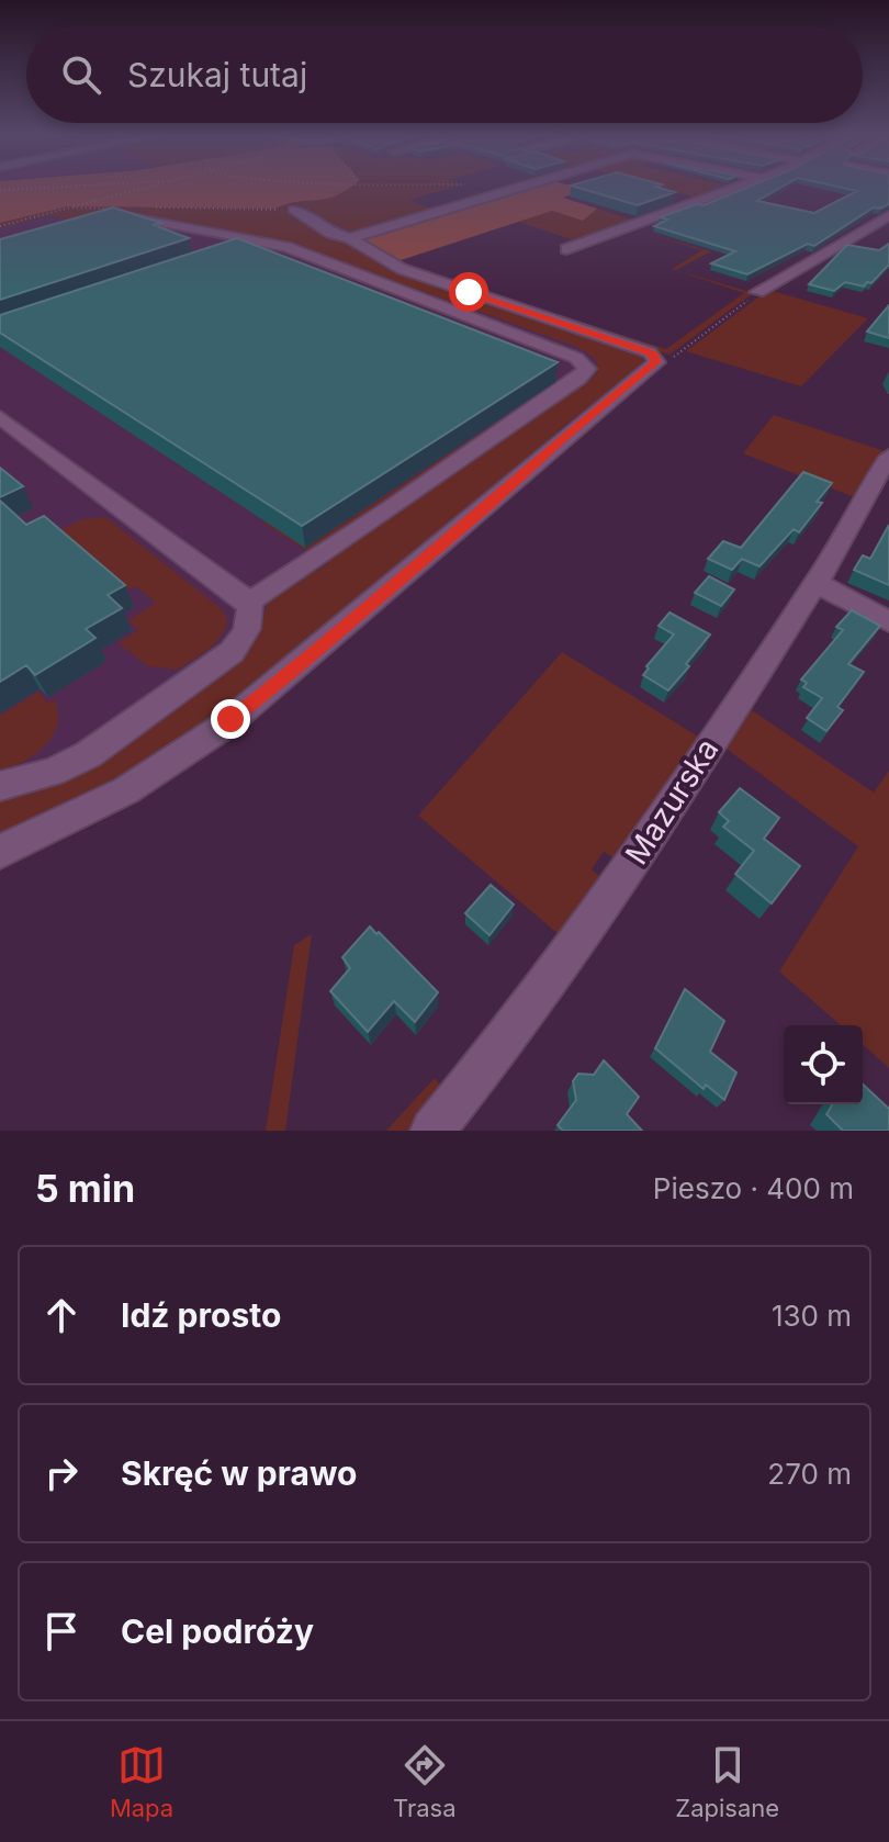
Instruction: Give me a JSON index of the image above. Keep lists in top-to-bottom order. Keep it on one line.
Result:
{"streets":{"street":["Mazurska"]},"page":{"search":"Szukaj tutaj","heading":["5 min","Pieszo · 400 m"],"list":[["Idź prosto","130 m"],["Skręć w prawo","270 m"],"Cel podróży"],"nav":["Mapa","Trasa","Zapisane"]}}
